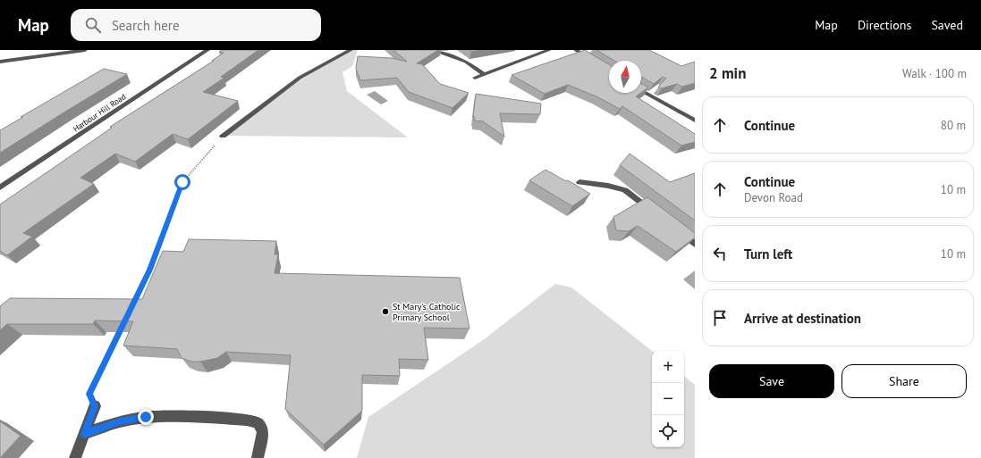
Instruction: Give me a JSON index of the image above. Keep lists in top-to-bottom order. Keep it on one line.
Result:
{"streets":{"street":["Harbour Hill Road"]},"places":["St Mary's Catholic Primary School"],"north":"top","page":{"header":"Map","search":"Search here","nav":["Map","Directions","Saved"],"heading":["2 min","Walk · 100 m"],"list":[["Continue","80 m"],["Continue","Devon Road","10 m"],["Turn left","10 m"],"Arrive at destination"],"map_buttons":["+","−"],"buttons":["Save","Share"]}}
